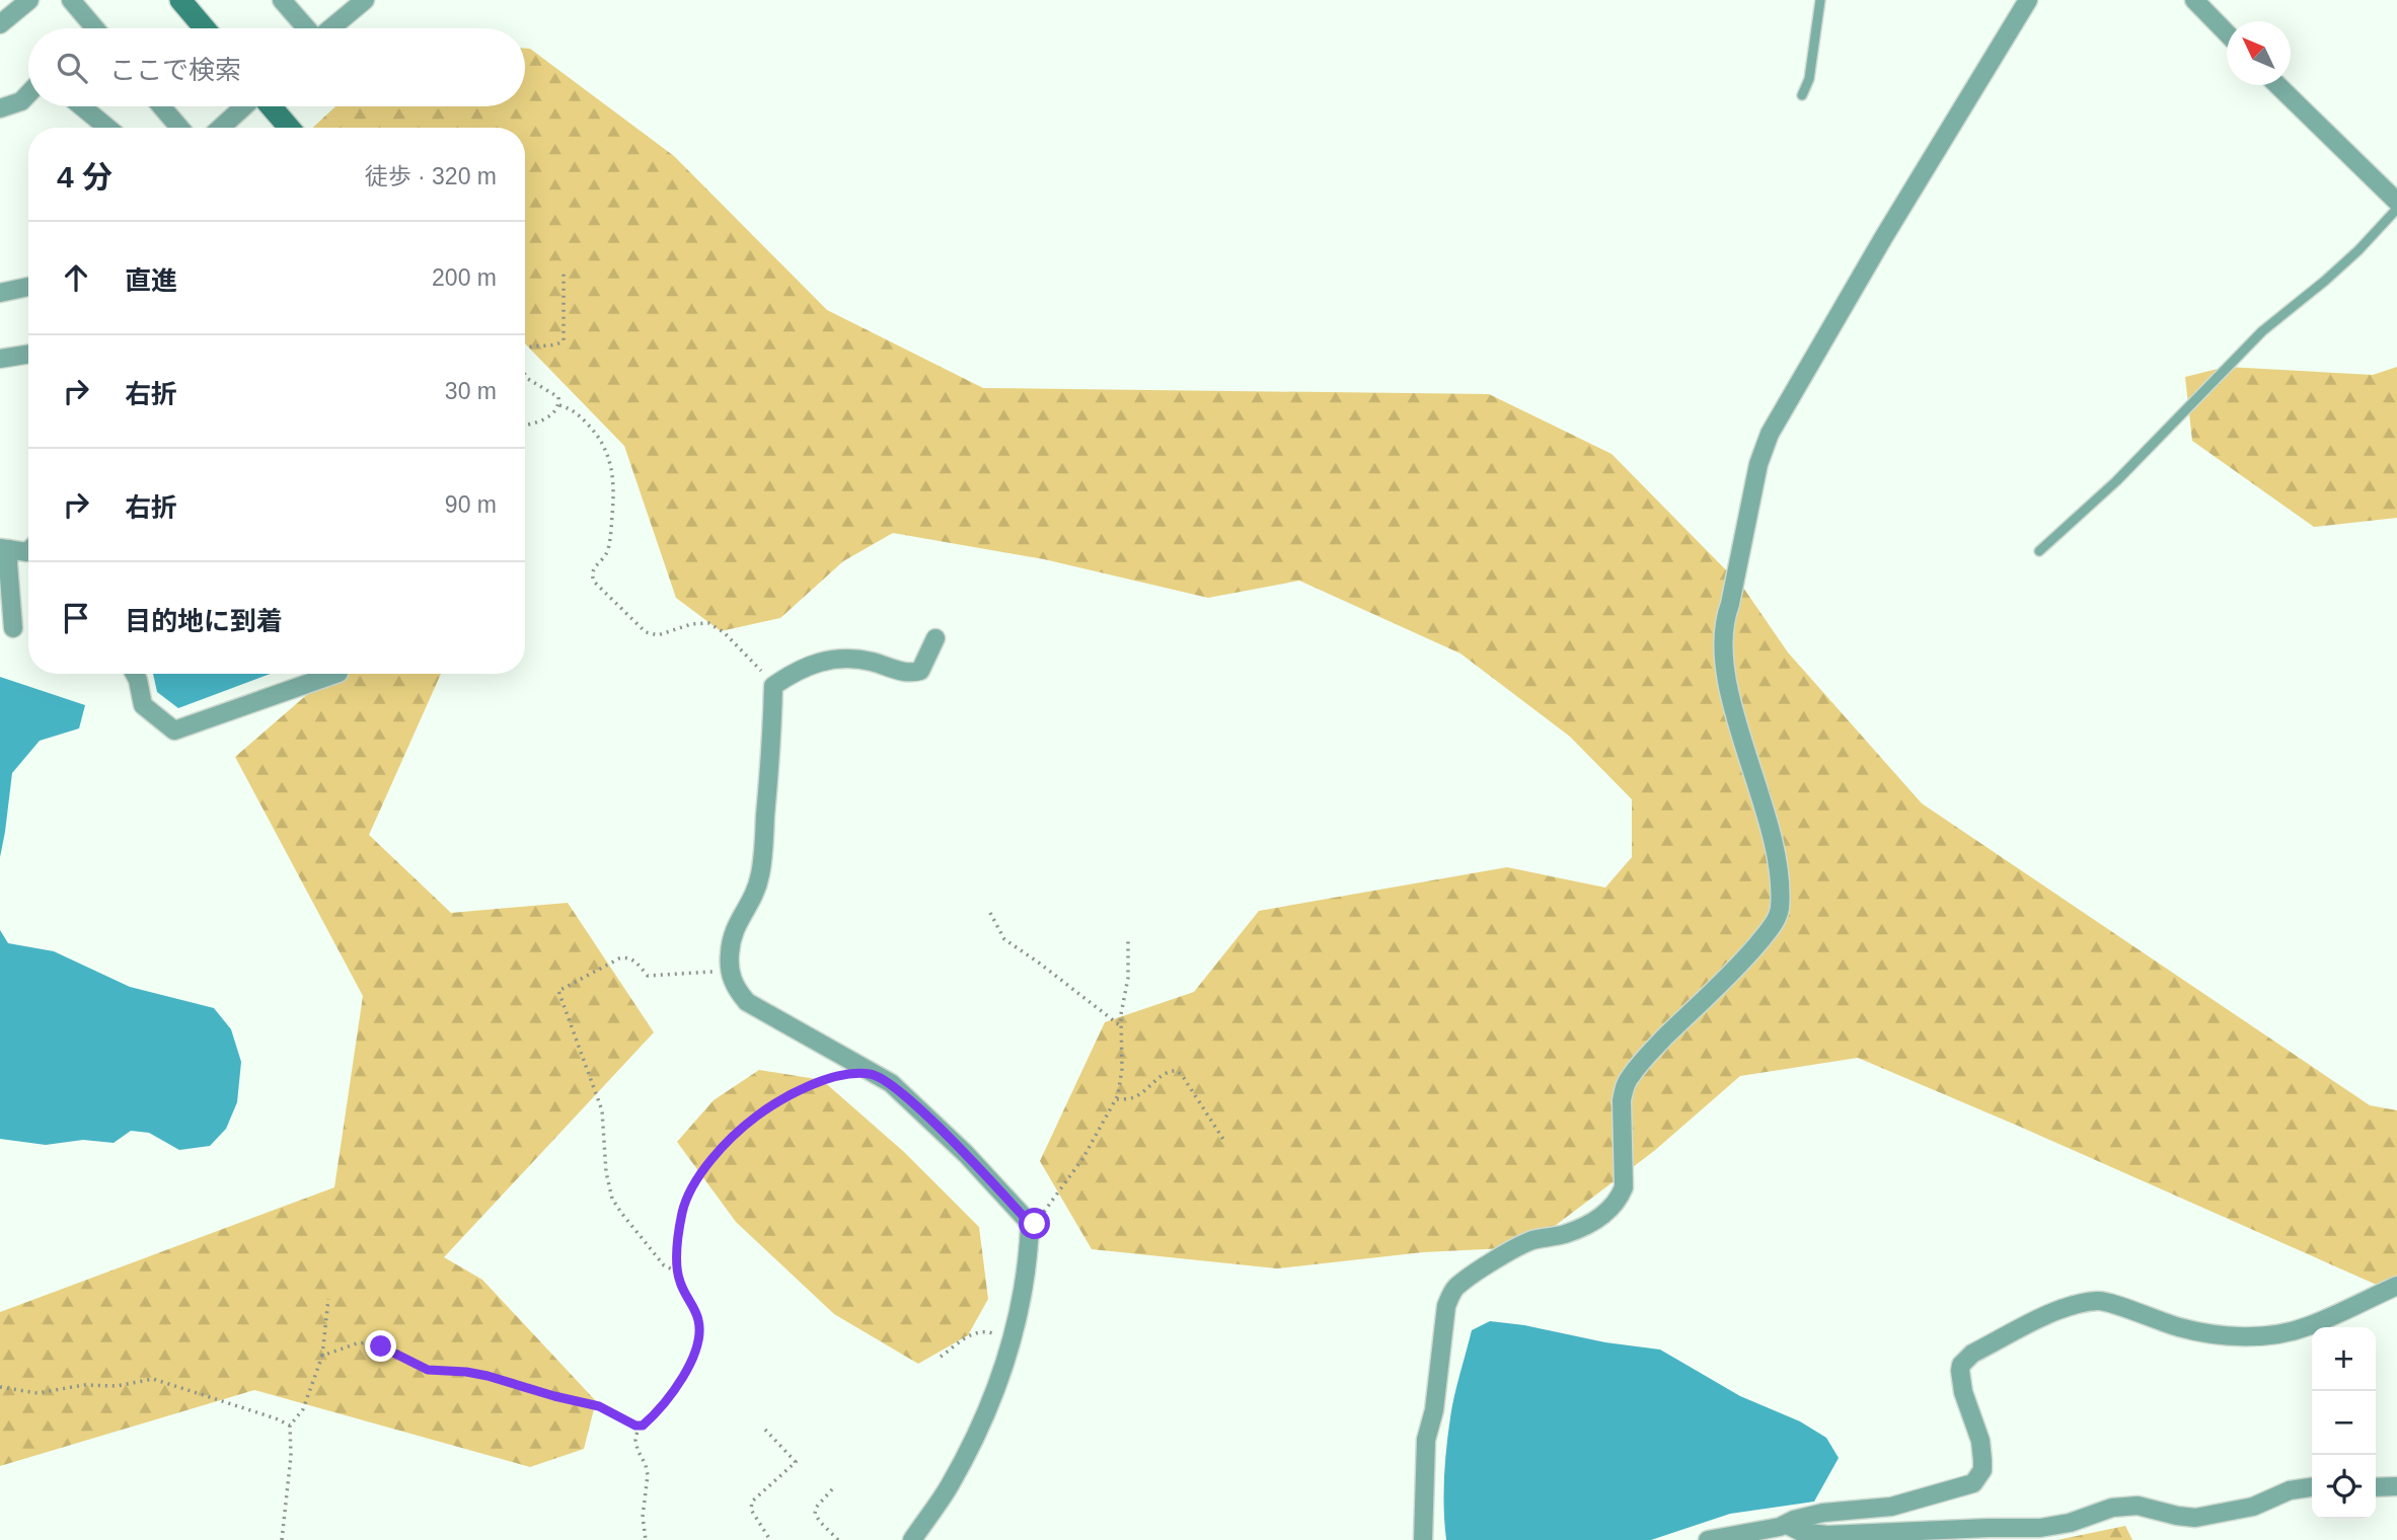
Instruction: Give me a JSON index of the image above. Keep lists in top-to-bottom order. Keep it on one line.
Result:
{"north":"top left","page":{"search":"ここで検索","heading":["4 分","徒歩 · 320 m"],"list":[["直進","200 m"],["右折","30 m"],["右折","90 m"],"目的地に到着"],"map_buttons":["+","−"]}}
